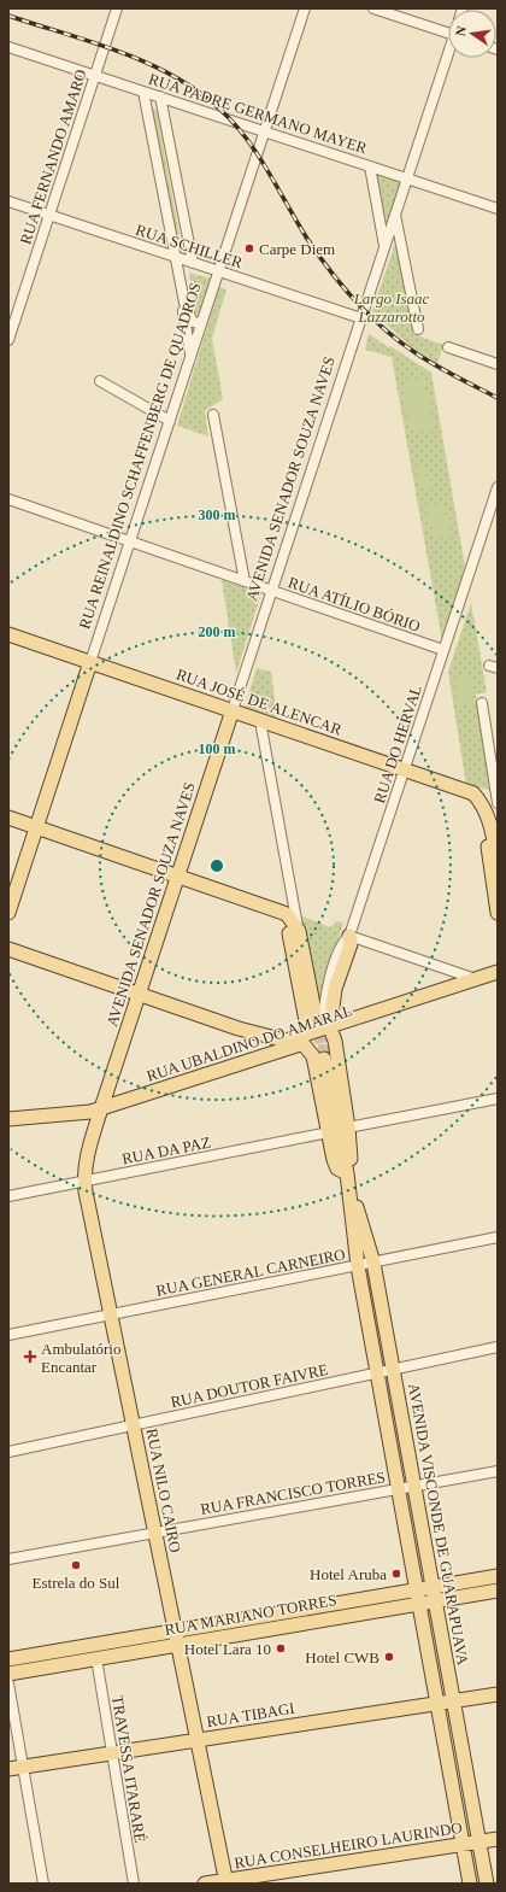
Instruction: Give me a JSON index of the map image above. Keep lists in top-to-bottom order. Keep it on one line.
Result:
{"streets":{"main road":["RUA REINALDINO SCHAFFENBERG DE QUADROS","AVENIDA SENADOR SOUZA NAVES","RUA JOSÉ DE ALENCAR","RUA UBALDINO DO AMARAL","RUA NILO CAIRO","AVENIDA VISCONDE DE GUARAPUAVA","RUA MARIANO TORRES","RUA TIBAGI","RUA CONSELHEIRO LAURINDO"],"street":["RUA PADRE GERMANO MAYER","RUA FERNANDO AMARO","RUA SCHILLER","RUA ATÍLIO BÓRIO","RUA DO HERVAL","RUA DA PAZ","RUA GENERAL CARNEIRO","RUA DOUTOR FAIVRE","RUA FRANCISCO TORRES","TRAVESSA ITARARÉ"]},"crossings":[["RUA PADRE GERMANO MAYER","RUA FERNANDO AMARO"],["RUA PADRE GERMANO MAYER","RUA REINALDINO SCHAFFENBERG DE QUADROS"],["RUA PADRE GERMANO MAYER","AVENIDA SENADOR SOUZA NAVES"],["RUA FERNANDO AMARO","RUA SCHILLER"],["RUA SCHILLER","RUA REINALDINO SCHAFFENBERG DE QUADROS"],["RUA SCHILLER","AVENIDA SENADOR SOUZA NAVES"],["RUA REINALDINO SCHAFFENBERG DE QUADROS","RUA ATÍLIO BÓRIO"],["RUA REINALDINO SCHAFFENBERG DE QUADROS","RUA JOSÉ DE ALENCAR"],["AVENIDA SENADOR SOUZA NAVES","RUA ATÍLIO BÓRIO"],["AVENIDA SENADOR SOUZA NAVES","RUA JOSÉ DE ALENCAR"],["AVENIDA SENADOR SOUZA NAVES","RUA UBALDINO DO AMARAL"],["AVENIDA SENADOR SOUZA NAVES","RUA NILO CAIRO"],["RUA ATÍLIO BÓRIO","RUA DO HERVAL"],["RUA JOSÉ DE ALENCAR","RUA DO HERVAL"],["RUA UBALDINO DO AMARAL","RUA NILO CAIRO"],["RUA DA PAZ","RUA NILO CAIRO"],["RUA GENERAL CARNEIRO","RUA NILO CAIRO"],["RUA GENERAL CARNEIRO","AVENIDA VISCONDE DE GUARAPUAVA"],["RUA DOUTOR FAIVRE","RUA NILO CAIRO"],["RUA DOUTOR FAIVRE","AVENIDA VISCONDE DE GUARAPUAVA"],["RUA NILO CAIRO","RUA FRANCISCO TORRES"],["RUA NILO CAIRO","RUA MARIANO TORRES"],["RUA NILO CAIRO","RUA TIBAGI"],["RUA NILO CAIRO","RUA CONSELHEIRO LAURINDO"],["RUA FRANCISCO TORRES","AVENIDA VISCONDE DE GUARAPUAVA"],["AVENIDA VISCONDE DE GUARAPUAVA","RUA MARIANO TORRES"],["AVENIDA VISCONDE DE GUARAPUAVA","RUA TIBAGI"],["AVENIDA VISCONDE DE GUARAPUAVA","RUA CONSELHEIRO LAURINDO"],["RUA MARIANO TORRES","TRAVESSA ITARARÉ"],["RUA TIBAGI","TRAVESSA ITARARÉ"]],"parks":["Largo Isaac Lazzarotto"],"places":{"other":["Carpe Diem","Estrela do Sul","Hotel Aruba","Hotel Lara 10","Hotel CWB"],"health":["Ambulatório Encantar"]},"north":"left","rings":["300 m","200 m","100 m"]}
